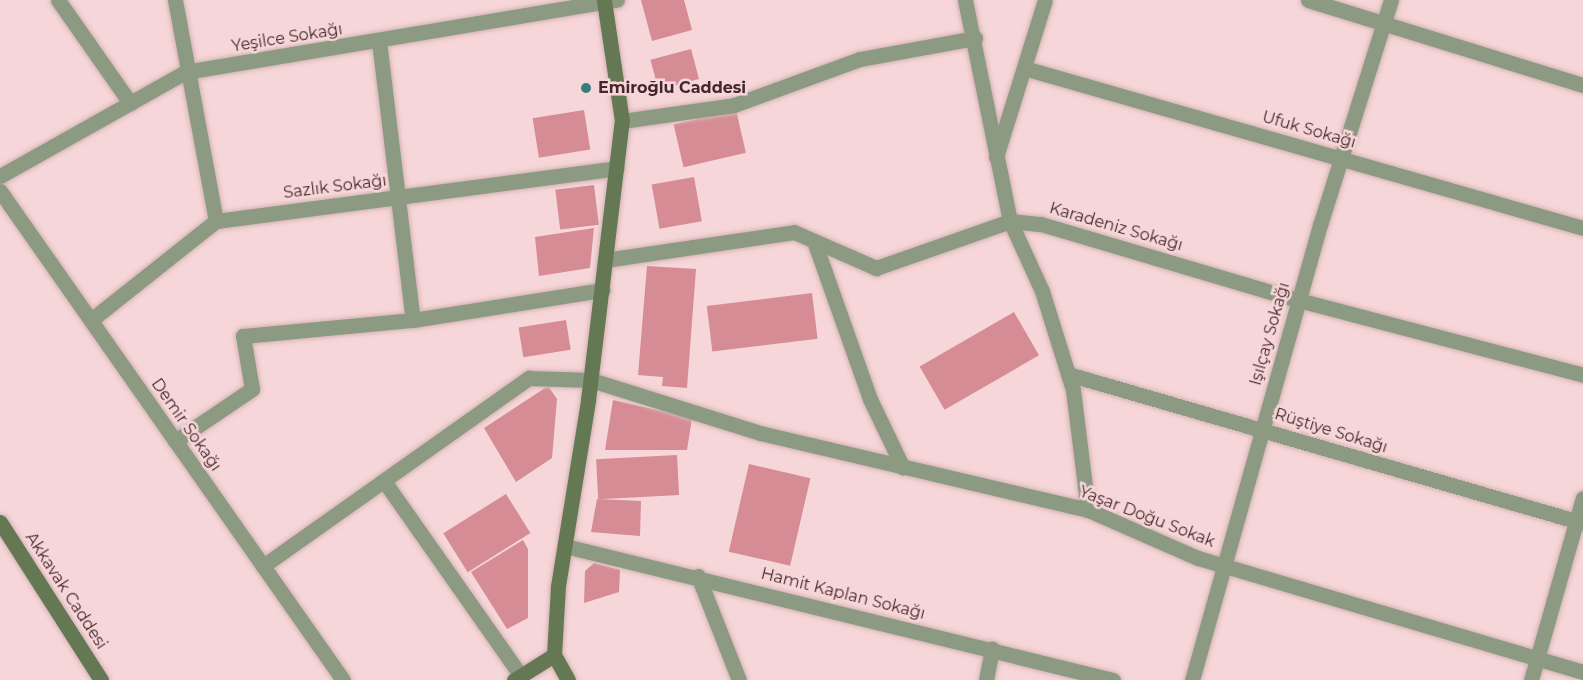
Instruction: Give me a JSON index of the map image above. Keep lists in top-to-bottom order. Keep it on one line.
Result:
{"streets":{"street":["Yeşilce Sokağı","Ufuk Sokağı","Sazlık Sokağı","Karadeniz Sokağı","Işılçay Sokağı","Demir Sokağı","Rüştiye Sokağı","Yaşar Doğu Sokak","Akkavak Caddesi","Hamit Kaplan Sokağı"]},"crossings":[["Ufuk Sokağı","Işılçay Sokağı"],["Karadeniz Sokağı","Işılçay Sokağı"],["Işılçay Sokağı","Rüştiye Sokağı"],["Işılçay Sokağı","Yaşar Doğu Sokak"],["Demir Sokağı","Yaşar Doğu Sokak"]],"places":["Emiroğlu Caddesi"]}
